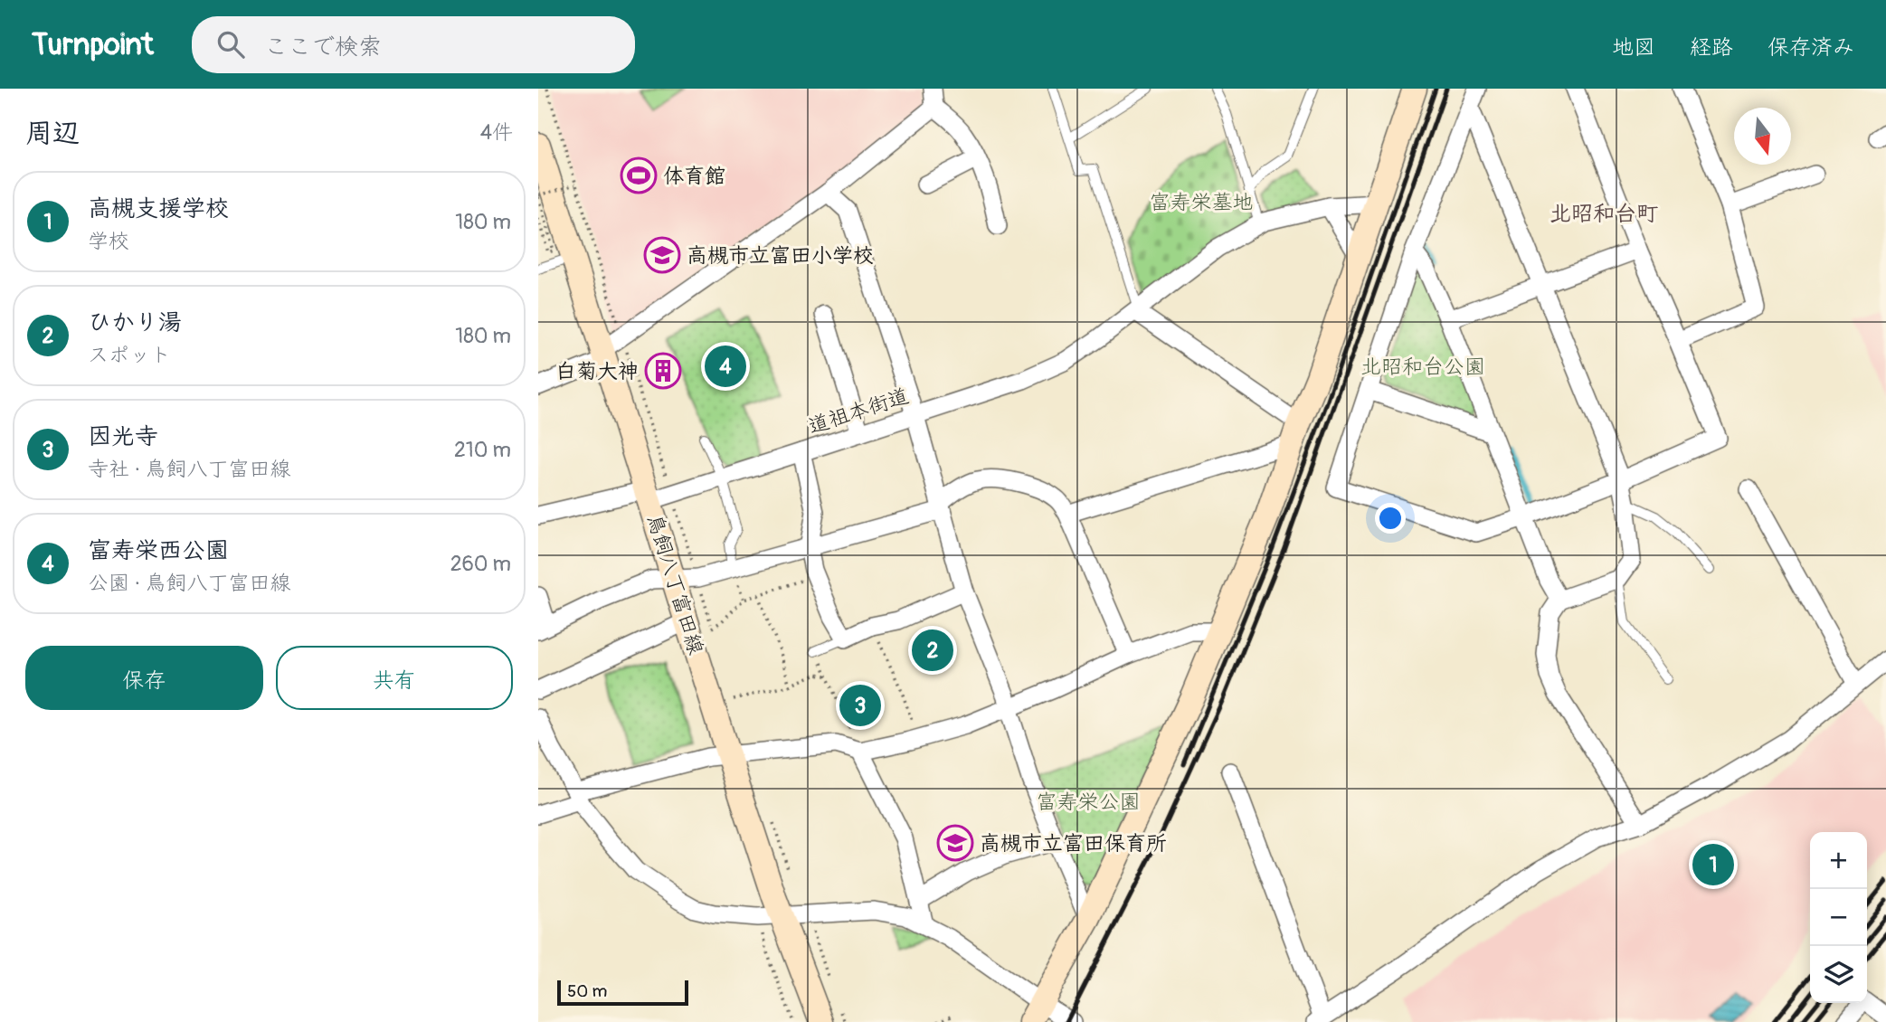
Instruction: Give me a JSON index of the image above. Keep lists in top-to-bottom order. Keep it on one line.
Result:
{"streets":{"street":["道祖本街道","鳥飼八丁富田線"]},"districts":["北昭和台町"],"parks":["富寿栄墓地","北昭和台公園","富寿栄公園"],"places":{"sports":["体育館"],"school or university":["高槻市立富田小学校","高槻市立富田保育所"],"building":["白菊大神"]},"scale_bar":"50 m","north":"bottom","page":{"header":"Turnpoint","search":"ここで検索","nav":["地図","経路","保存済み"],"heading":["周辺","4件"],"list":[{"mark":"1","name":"高槻支援学校","note":"学校","value":"180 m"},{"mark":"2","name":"ひかり湯","note":"スポット","value":"180 m"},{"mark":"3","name":"因光寺","note":"寺社 · 鳥飼八丁富田線","value":"210 m"},{"mark":"4","name":"富寿栄西公園","note":"公園 · 鳥飼八丁富田線","value":"260 m"}],"pins":["4","2","3","1"],"buttons":["保存","共有"],"map_buttons":["+","−"],"scale":"50 m"}}
